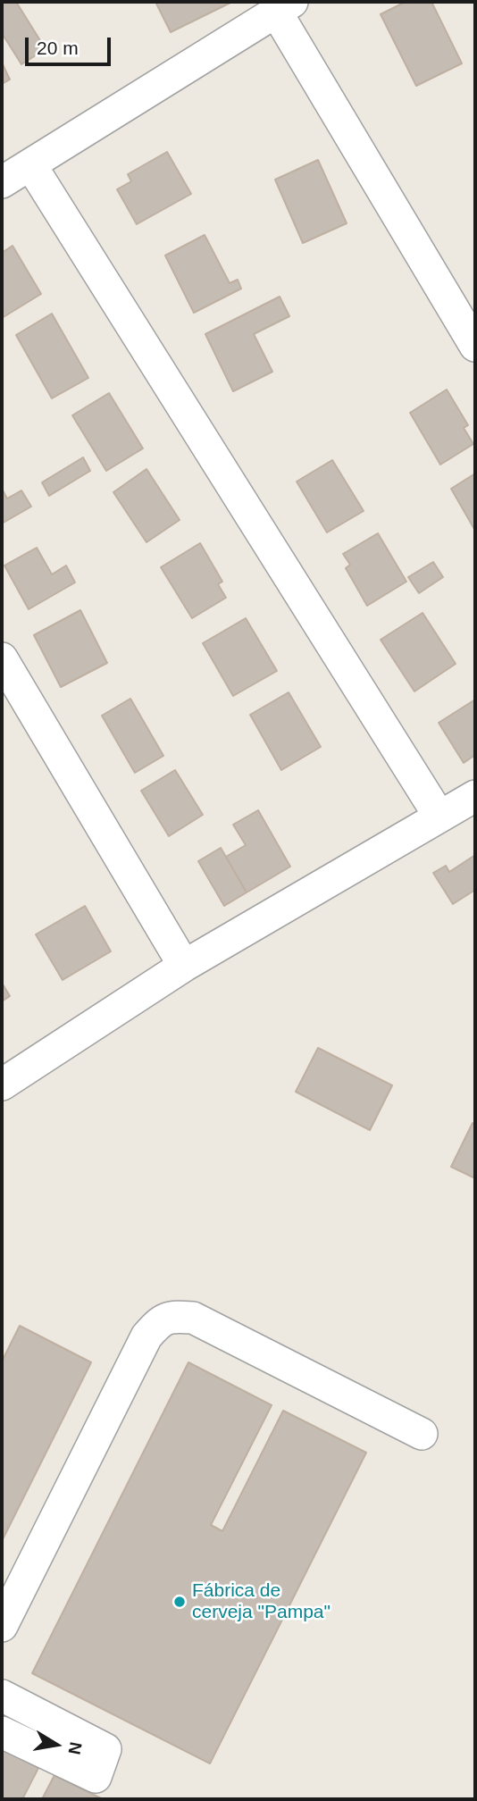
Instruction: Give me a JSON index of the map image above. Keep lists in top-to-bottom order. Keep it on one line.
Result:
{"places":["Fábrica de cerveja \"Pampa\""],"scale_bar":"20 m","north":"right"}
